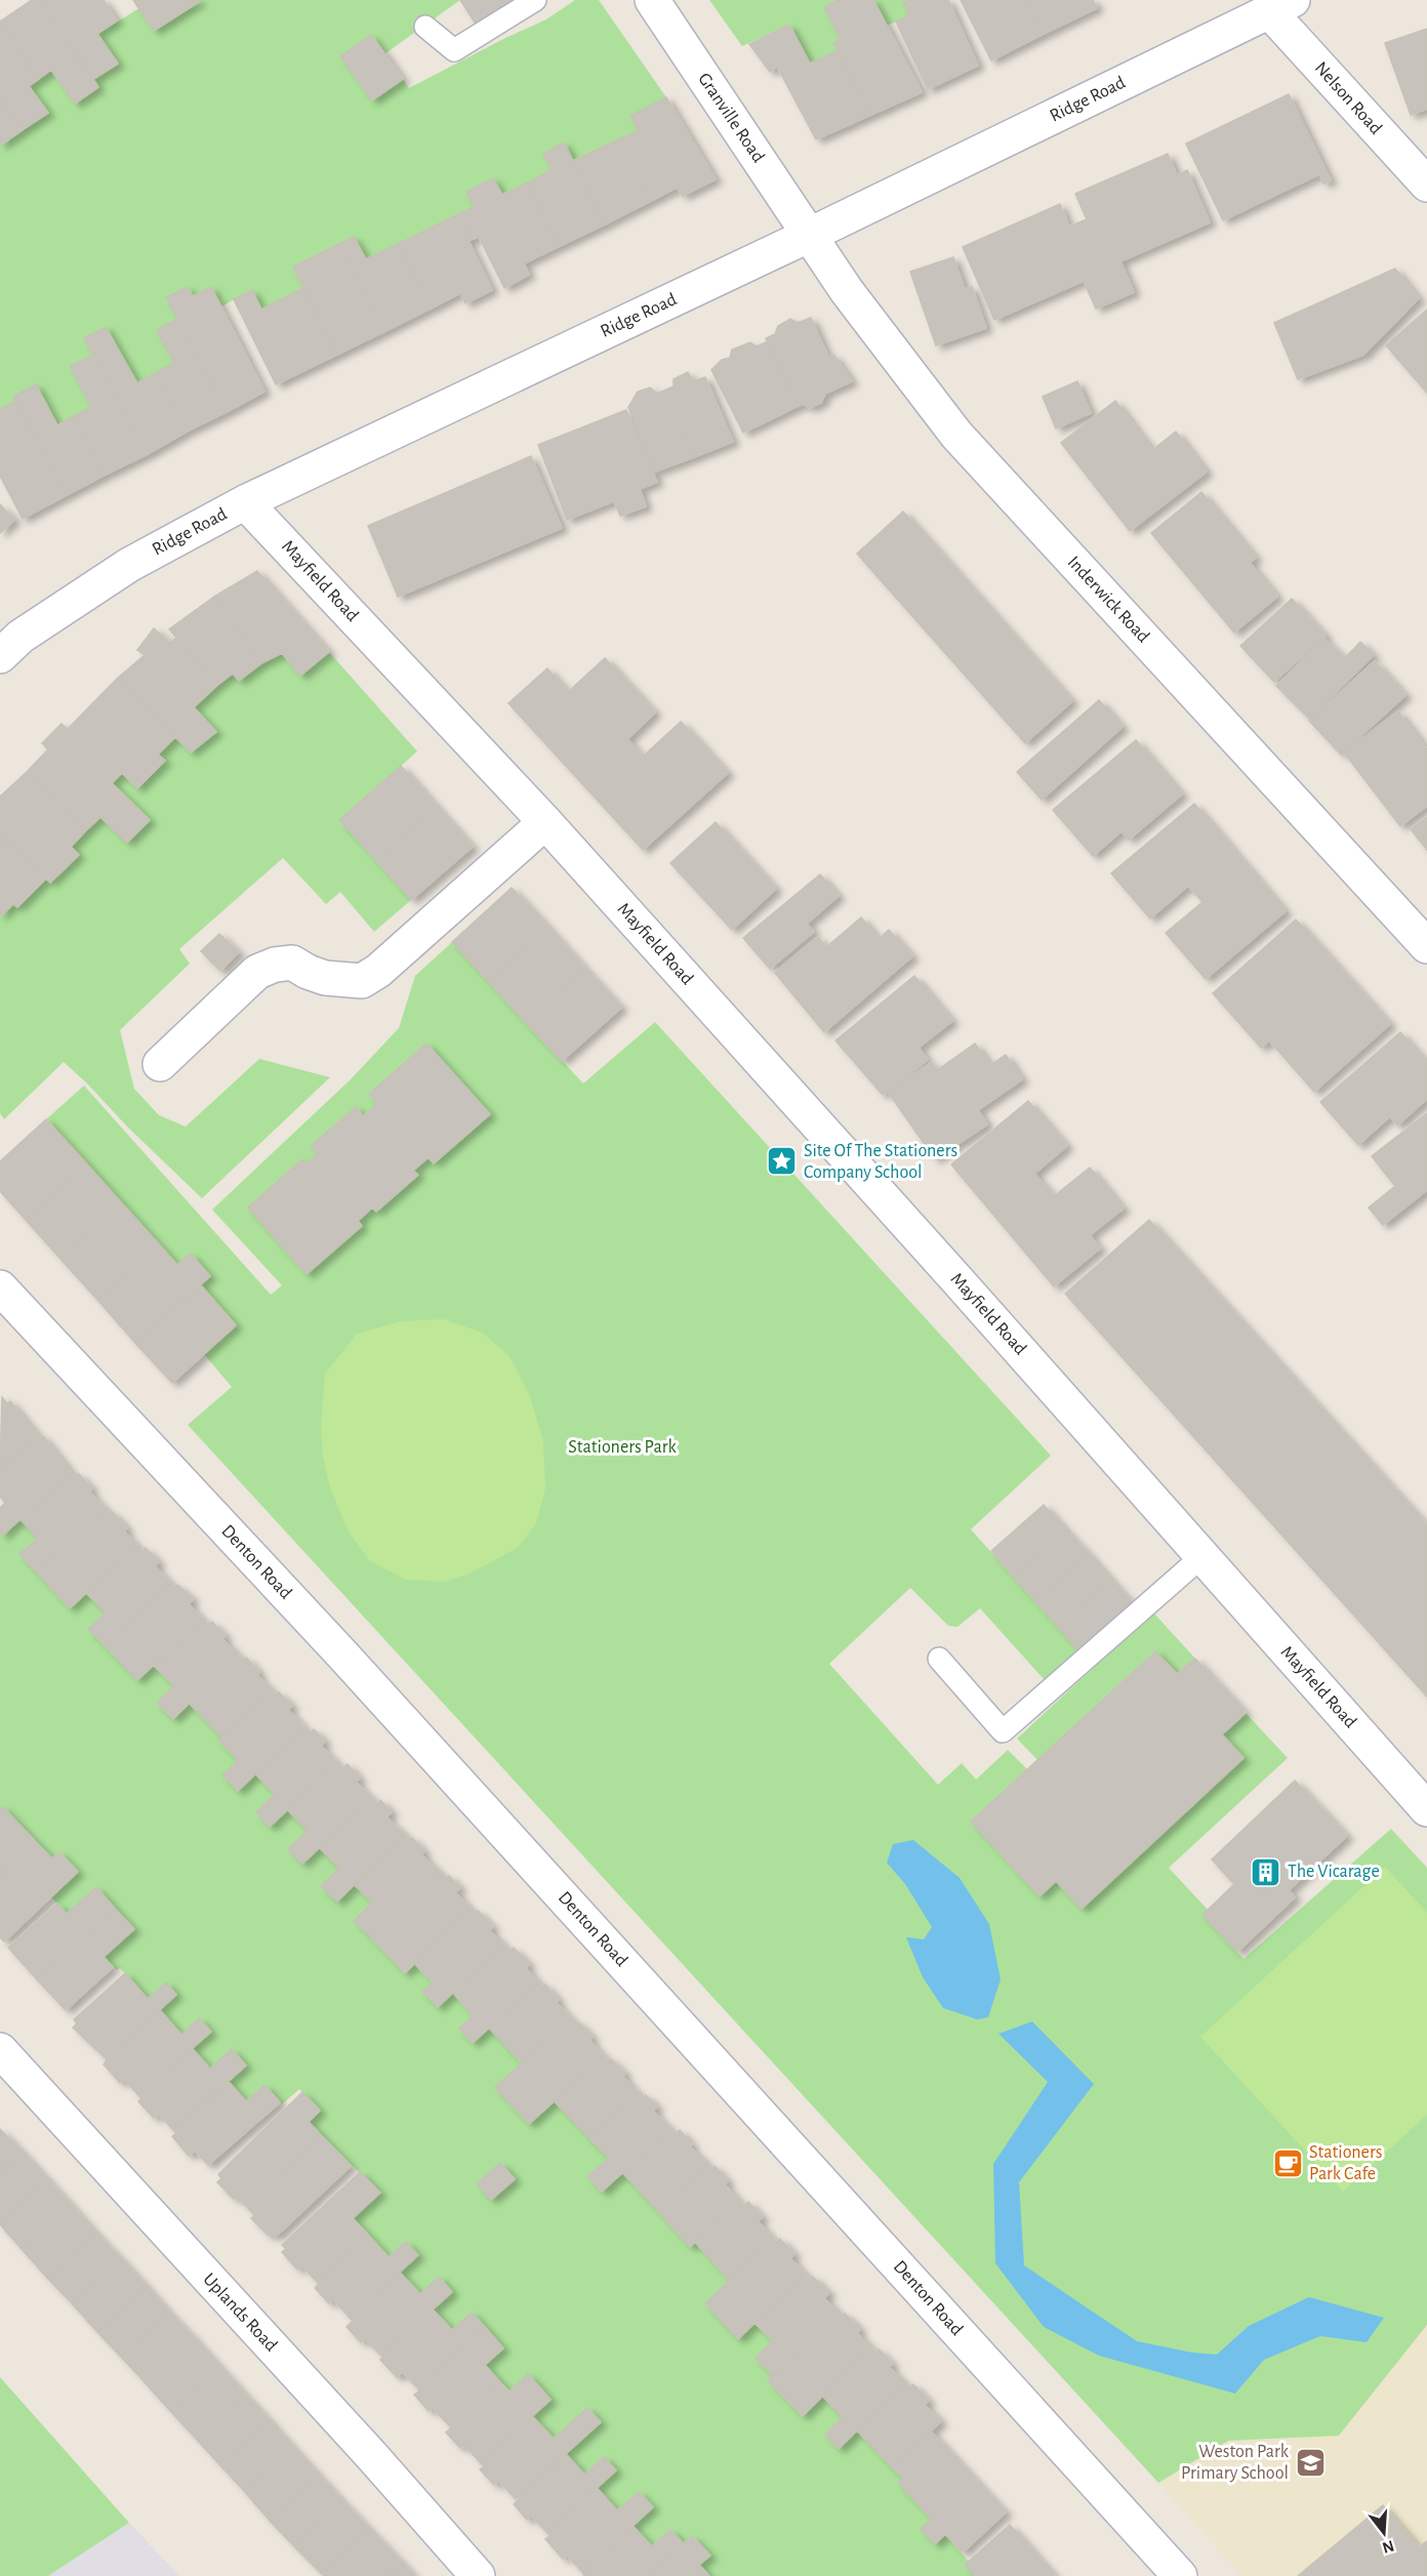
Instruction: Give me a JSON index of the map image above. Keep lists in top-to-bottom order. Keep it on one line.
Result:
{"streets":{"street":["Nelson Road","Ridge Road","Granville Road","Mayfield Road","Inderwick Road","Denton Road","Uplands Road"]},"crossings":[["Nelson Road","Ridge Road"],["Ridge Road","Granville Road"],["Ridge Road","Mayfield Road"],["Ridge Road","Inderwick Road"],["Granville Road","Inderwick Road"]],"parks":["Stationers Park"],"places":{"place":["Site Of The Stationers Company School"],"building":["The Vicarage"],"cafe":["Stationers Park Cafe"],"school or university":["Weston Park Primary School"]},"north":"bottom"}
